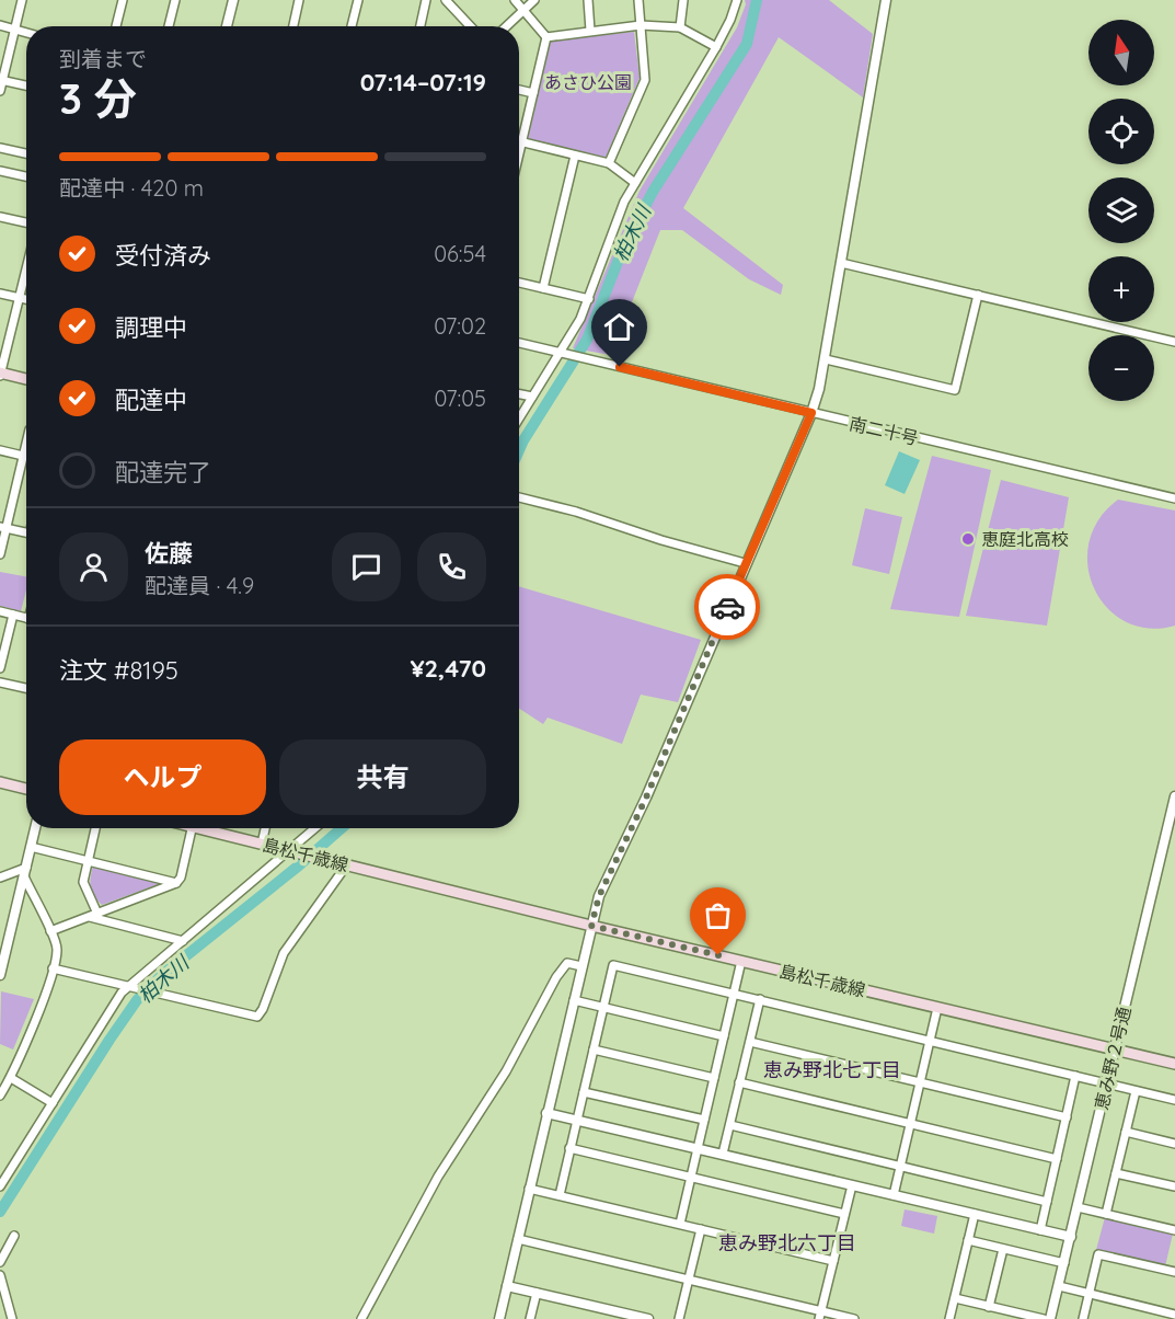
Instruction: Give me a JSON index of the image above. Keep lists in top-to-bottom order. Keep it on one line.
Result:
{"streets":{"main road":["島松千歳線"],"street":["南二十号","恵み野２号通"]},"crossings":[["島松千歳線","恵み野２号通"]],"districts":["恵み野北七丁目","恵み野北六丁目"],"water":["柏木川"],"parks":["あさひ公園"],"places":["恵庭北高校"],"north":"top","page":{"map_buttons":["+","−"],"heading":["3 分","到着まで","07:14–07:19"],"panel":["佐藤","配達員 · 4.9","注文 #8195","¥2,470"],"bar":"配達中 · 420 m","list":[["受付済み","06:54"],["調理中","07:02"],["配達中","07:05"],"配達完了"],"buttons":["ヘルプ","共有"]}}
